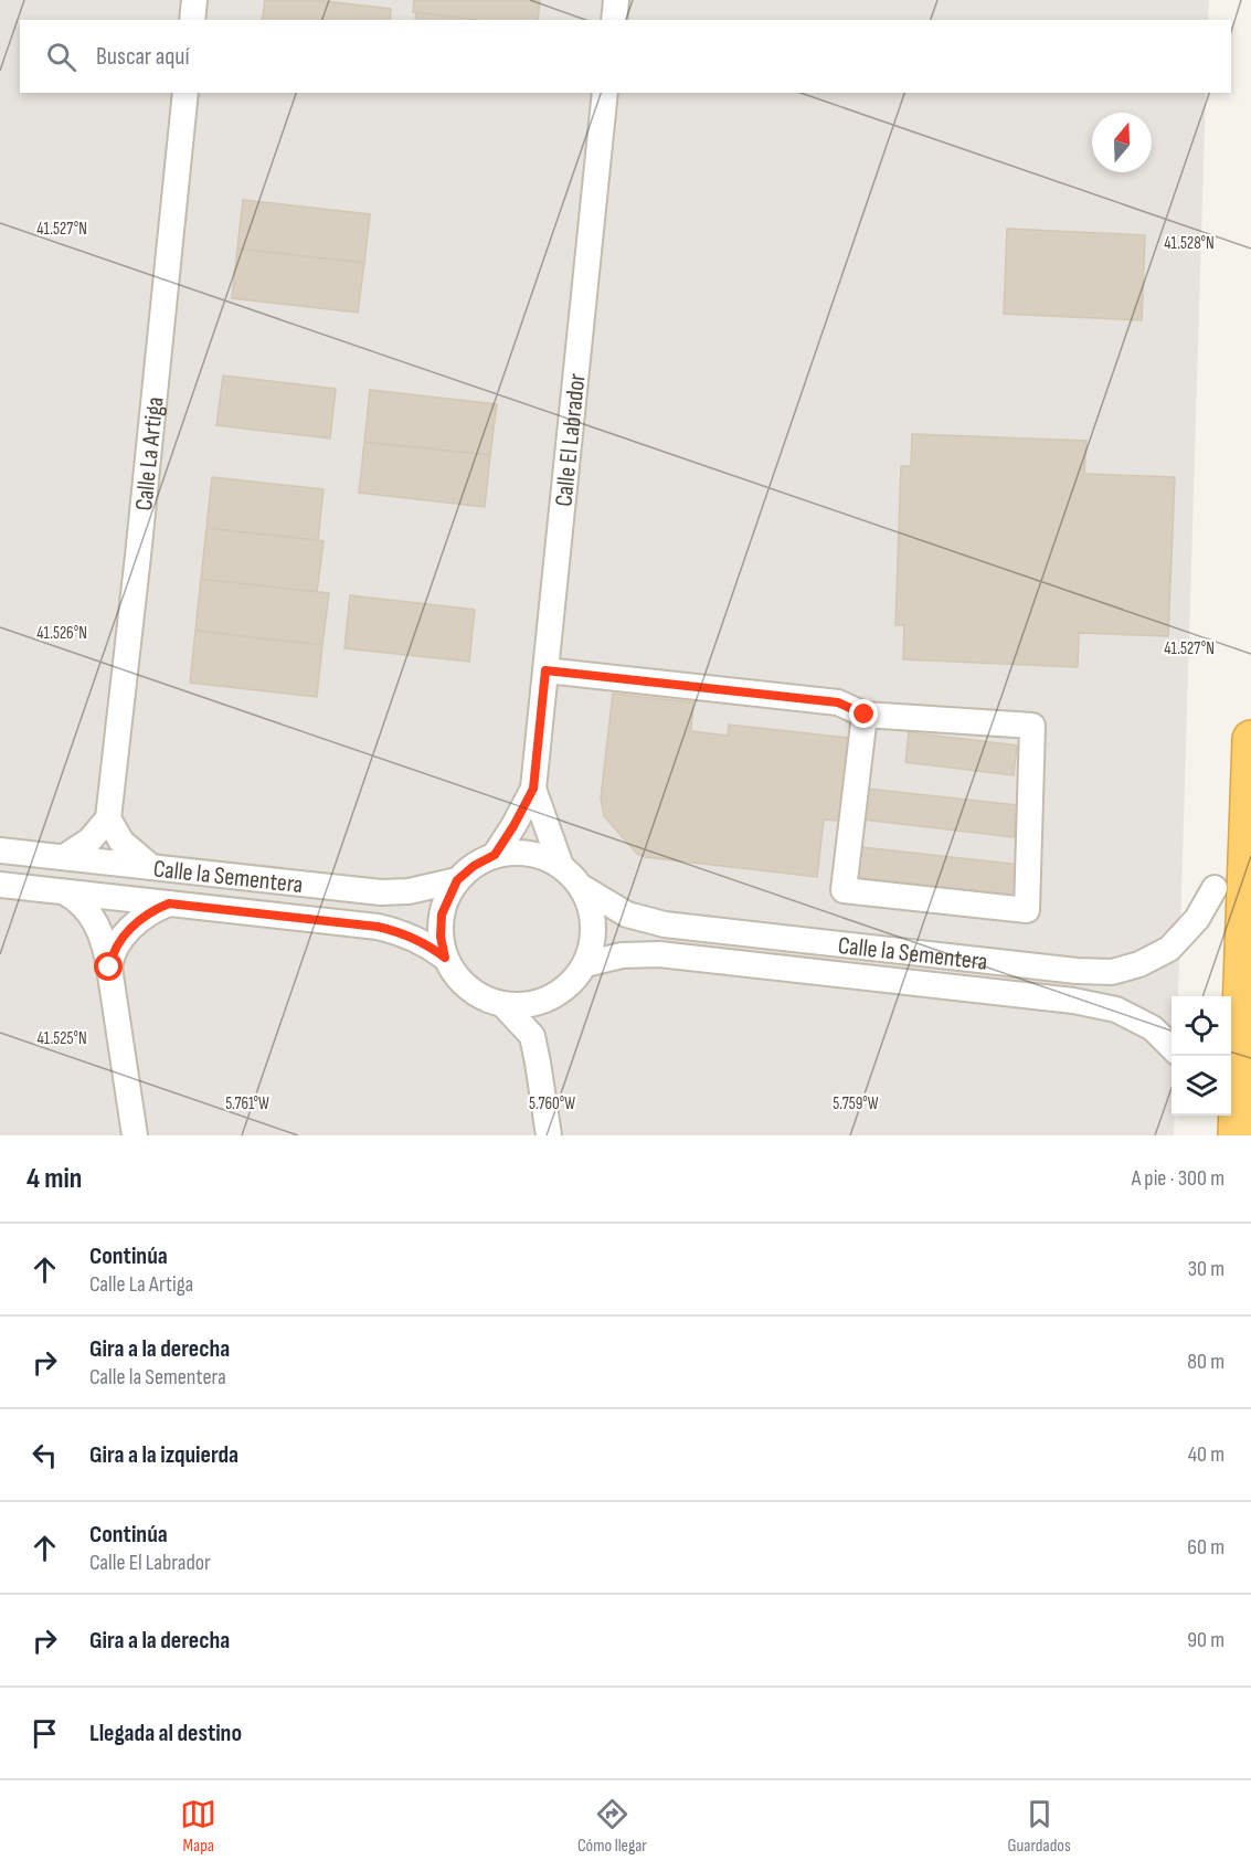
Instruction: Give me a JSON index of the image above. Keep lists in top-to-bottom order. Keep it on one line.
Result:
{"streets":{"street":["Calle El Labrador","Calle La Artiga","Calle la Sementera"]},"crossings":[["Calle El Labrador","Calle la Sementera"]],"north":"top","page":{"search":"Buscar aquí","heading":["4 min","A pie · 300 m"],"list":[["Continúa","Calle La Artiga","30 m"],["Gira a la derecha","Calle la Sementera","80 m"],["Gira a la izquierda","40 m"],["Continúa","Calle El Labrador","60 m"],["Gira a la derecha","90 m"],"Llegada al destino"],"nav":["Mapa","Cómo llegar","Guardados"]},"coordinates":["41.527°N","41.528°N","41.526°N","41.525°N","5.761°W","5.760°W","5.759°W"]}
